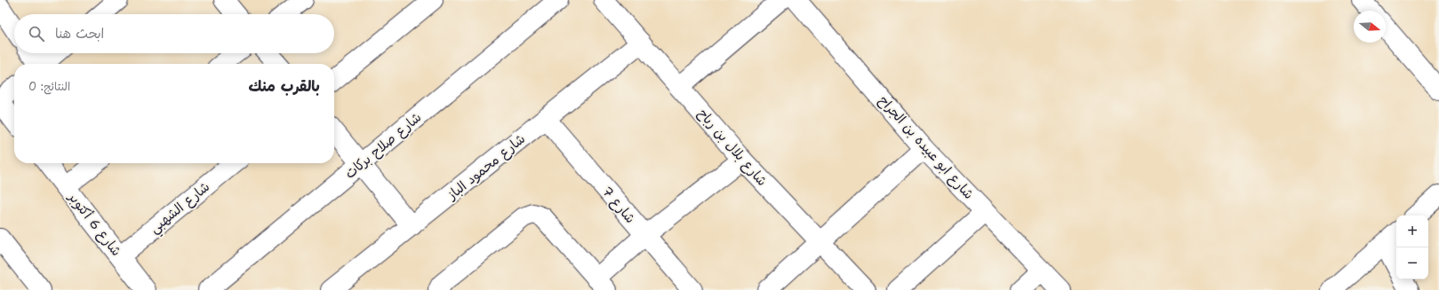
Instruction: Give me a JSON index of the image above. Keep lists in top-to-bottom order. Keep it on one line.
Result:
{"streets":{"street":["شارع صلاح بركات","شارع بلال بن رباح","شارع ابو عبيده بن الجراح","شارع محمود الباز","شارع 7","شارع الشهبي","شارع 6 أكتوبر"]},"crossings":[["شارع بلال بن رباح","شارع محمود الباز"],["شارع محمود الباز","شارع 7"],["شارع الشهبي","شارع 6 أكتوبر"]],"north":"right","page":{"search":"ابحث هنا","heading":["بالقرب منك","النتائج: 0"],"map_buttons":["+","−"]}}
